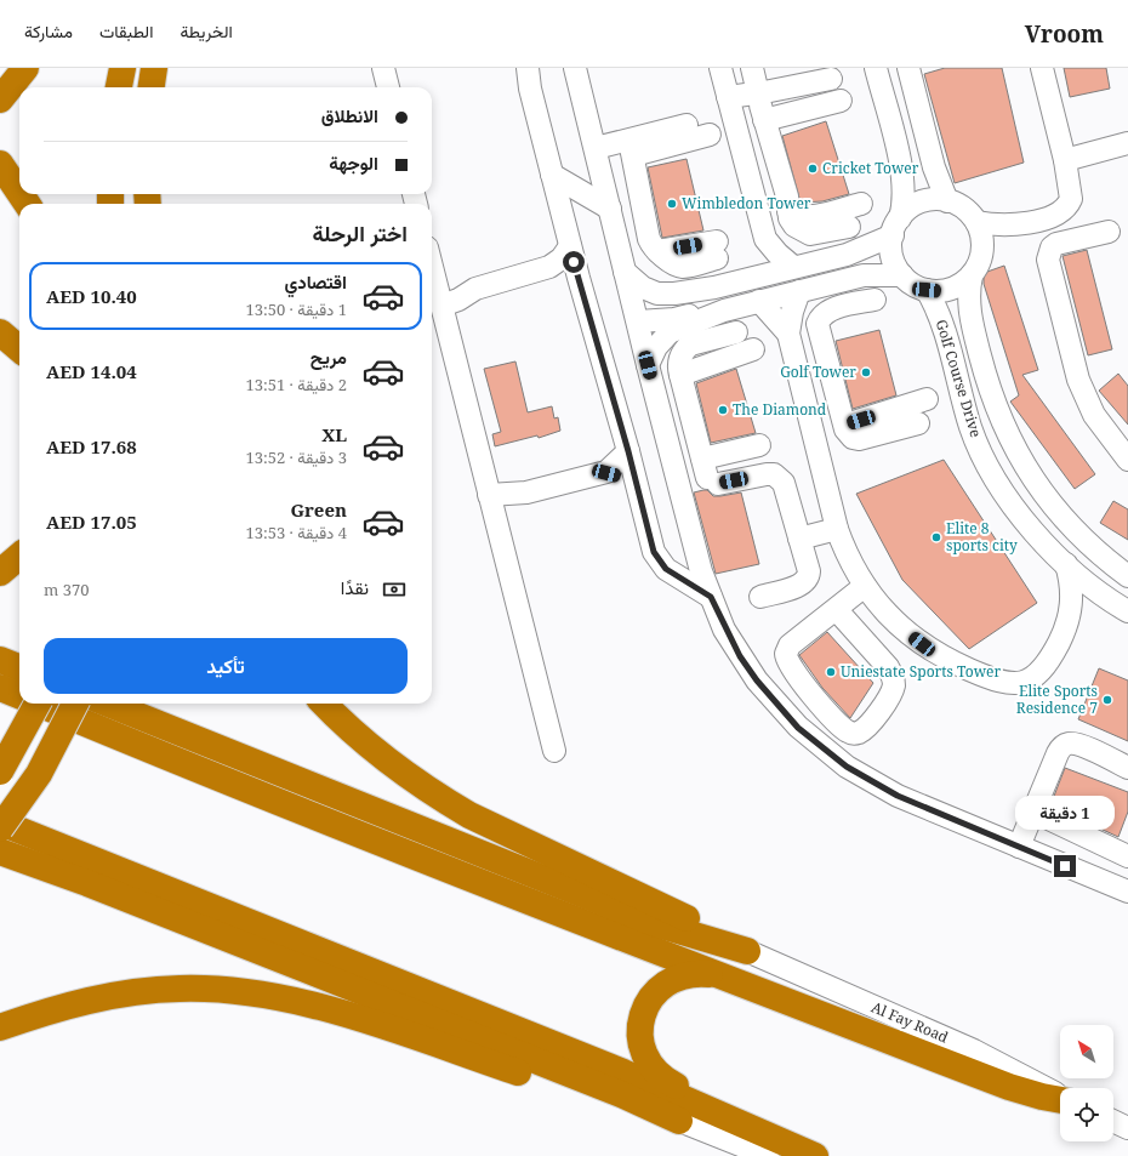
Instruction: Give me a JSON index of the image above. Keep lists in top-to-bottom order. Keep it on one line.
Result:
{"streets":{"street":["Golf Course Drive","Al Fay Road"]},"places":["Cricket Tower","Wimbledon Tower","Golf Tower","The Diamond","Elite 8 sports city","Uniestate Sports Tower","Elite Sports Residence 7"],"north":"top left","page":{"header":"Vroom","nav":["الخريطة","الطبقات","مشاركة"],"banner":["الانطلاق","الوجهة"],"heading":"اختر الرحلة","list":[{"name":"اقتصادي","note":"1 دقيقة · 13:50","value":"AED 10.40"},{"name":"مريح","note":"2 دقيقة · 13:51","value":"AED 14.04"},{"name":"XL","note":"3 دقيقة · 13:52","value":"AED 17.68"},{"name":"Green","note":"4 دقيقة · 13:53","value":"AED 17.05"}],"pay":["نقدًا","370 m"],"buttons":"تأكيد","bubble":"1 دقيقة"}}
